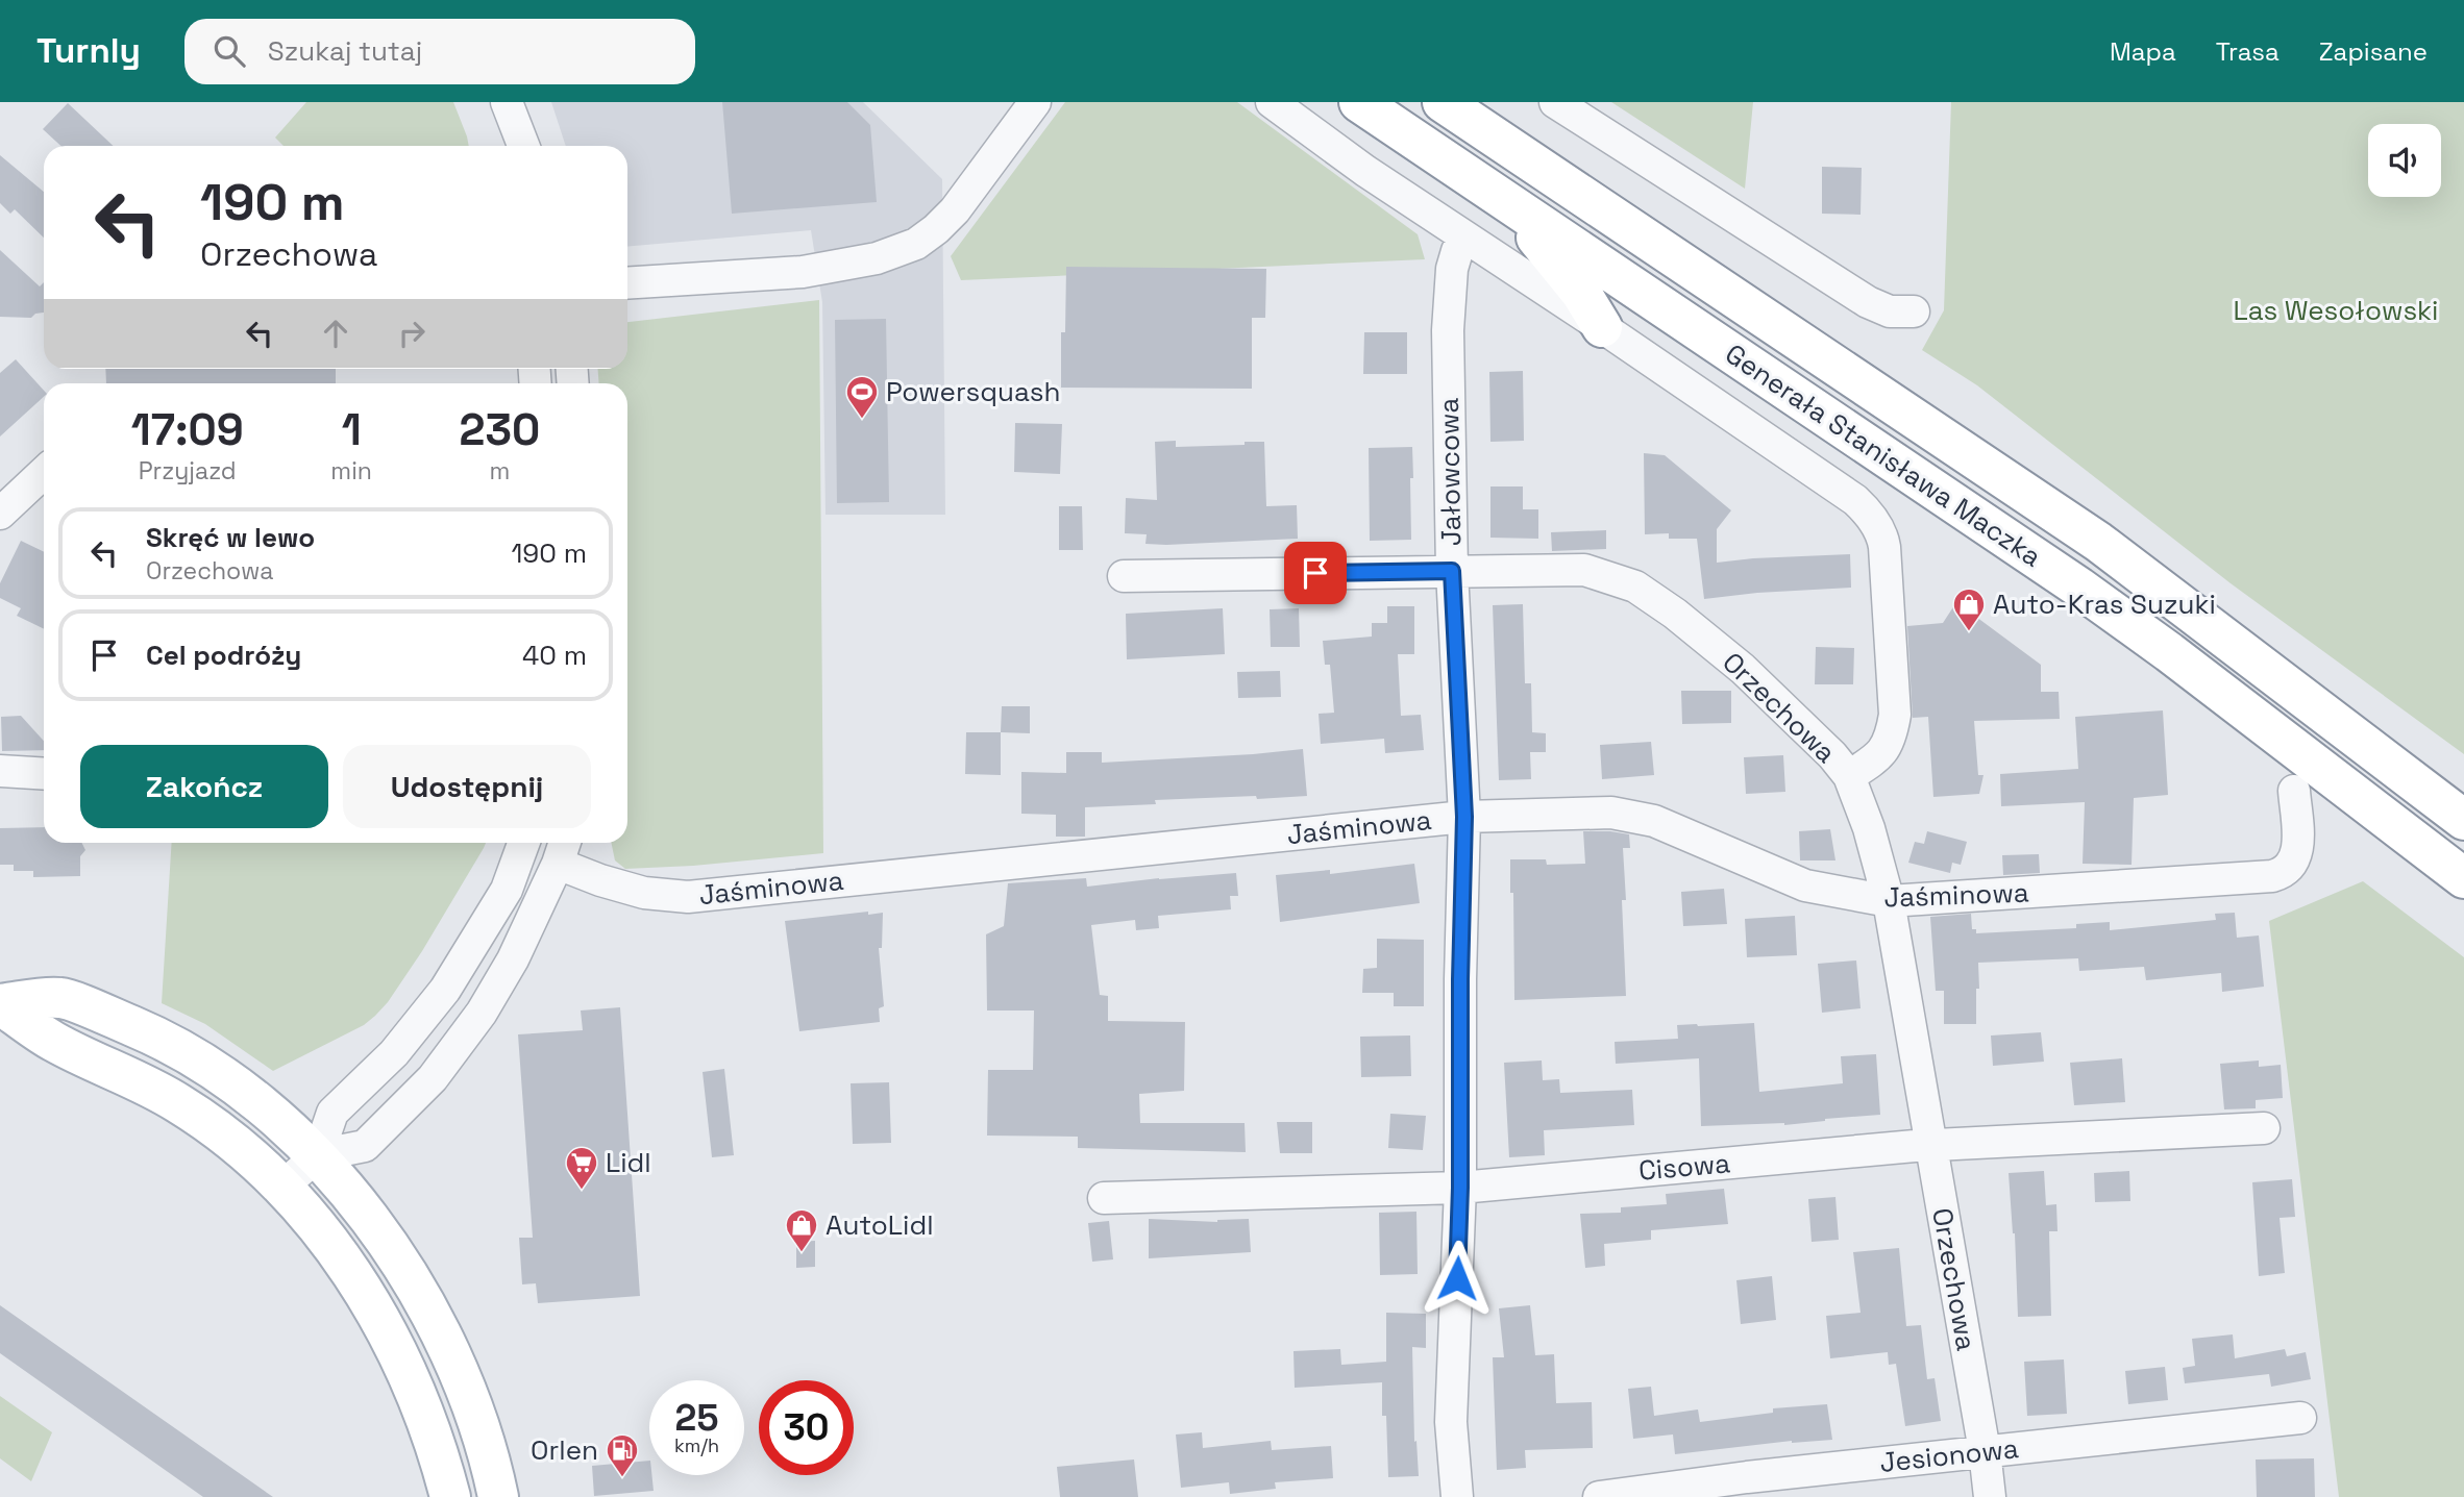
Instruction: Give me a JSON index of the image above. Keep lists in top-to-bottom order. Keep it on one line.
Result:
{"streets":{"main road":["Generała Stanisława Maczka"],"street":["Jałowcowa","Orzechowa","Jaśminowa","Cisowa","Jesionowa"]},"crossings":[["Jałowcowa","Orzechowa"],["Jałowcowa","Jaśminowa"],["Jałowcowa","Cisowa"],["Orzechowa","Jaśminowa"],["Orzechowa","Cisowa"],["Orzechowa","Jesionowa"]],"parks":["Las Wesołowski"],"places":{"sports":["Powersquash"],"shop":["Auto-Kras Suzuki","AutoLidl"],"supermarket":["Lidl"],"fuel station":["Orlen"]},"page":{"header":"Turnly","search":"Szukaj tutaj","nav":["Mapa","Trasa","Zapisane"],"turn":["190 m","Orzechowa"],"eta":["17:09","Przyjazd","1","min","230","m"],"list":[{"name":"Skręć w lewo","note":"Orzechowa","value":"190 m"},{"name":"Cel podróży","value":"40 m"}],"buttons":["Zakończ","Udostępnij"],"speed":"25 km/h","limit":"30"}}
